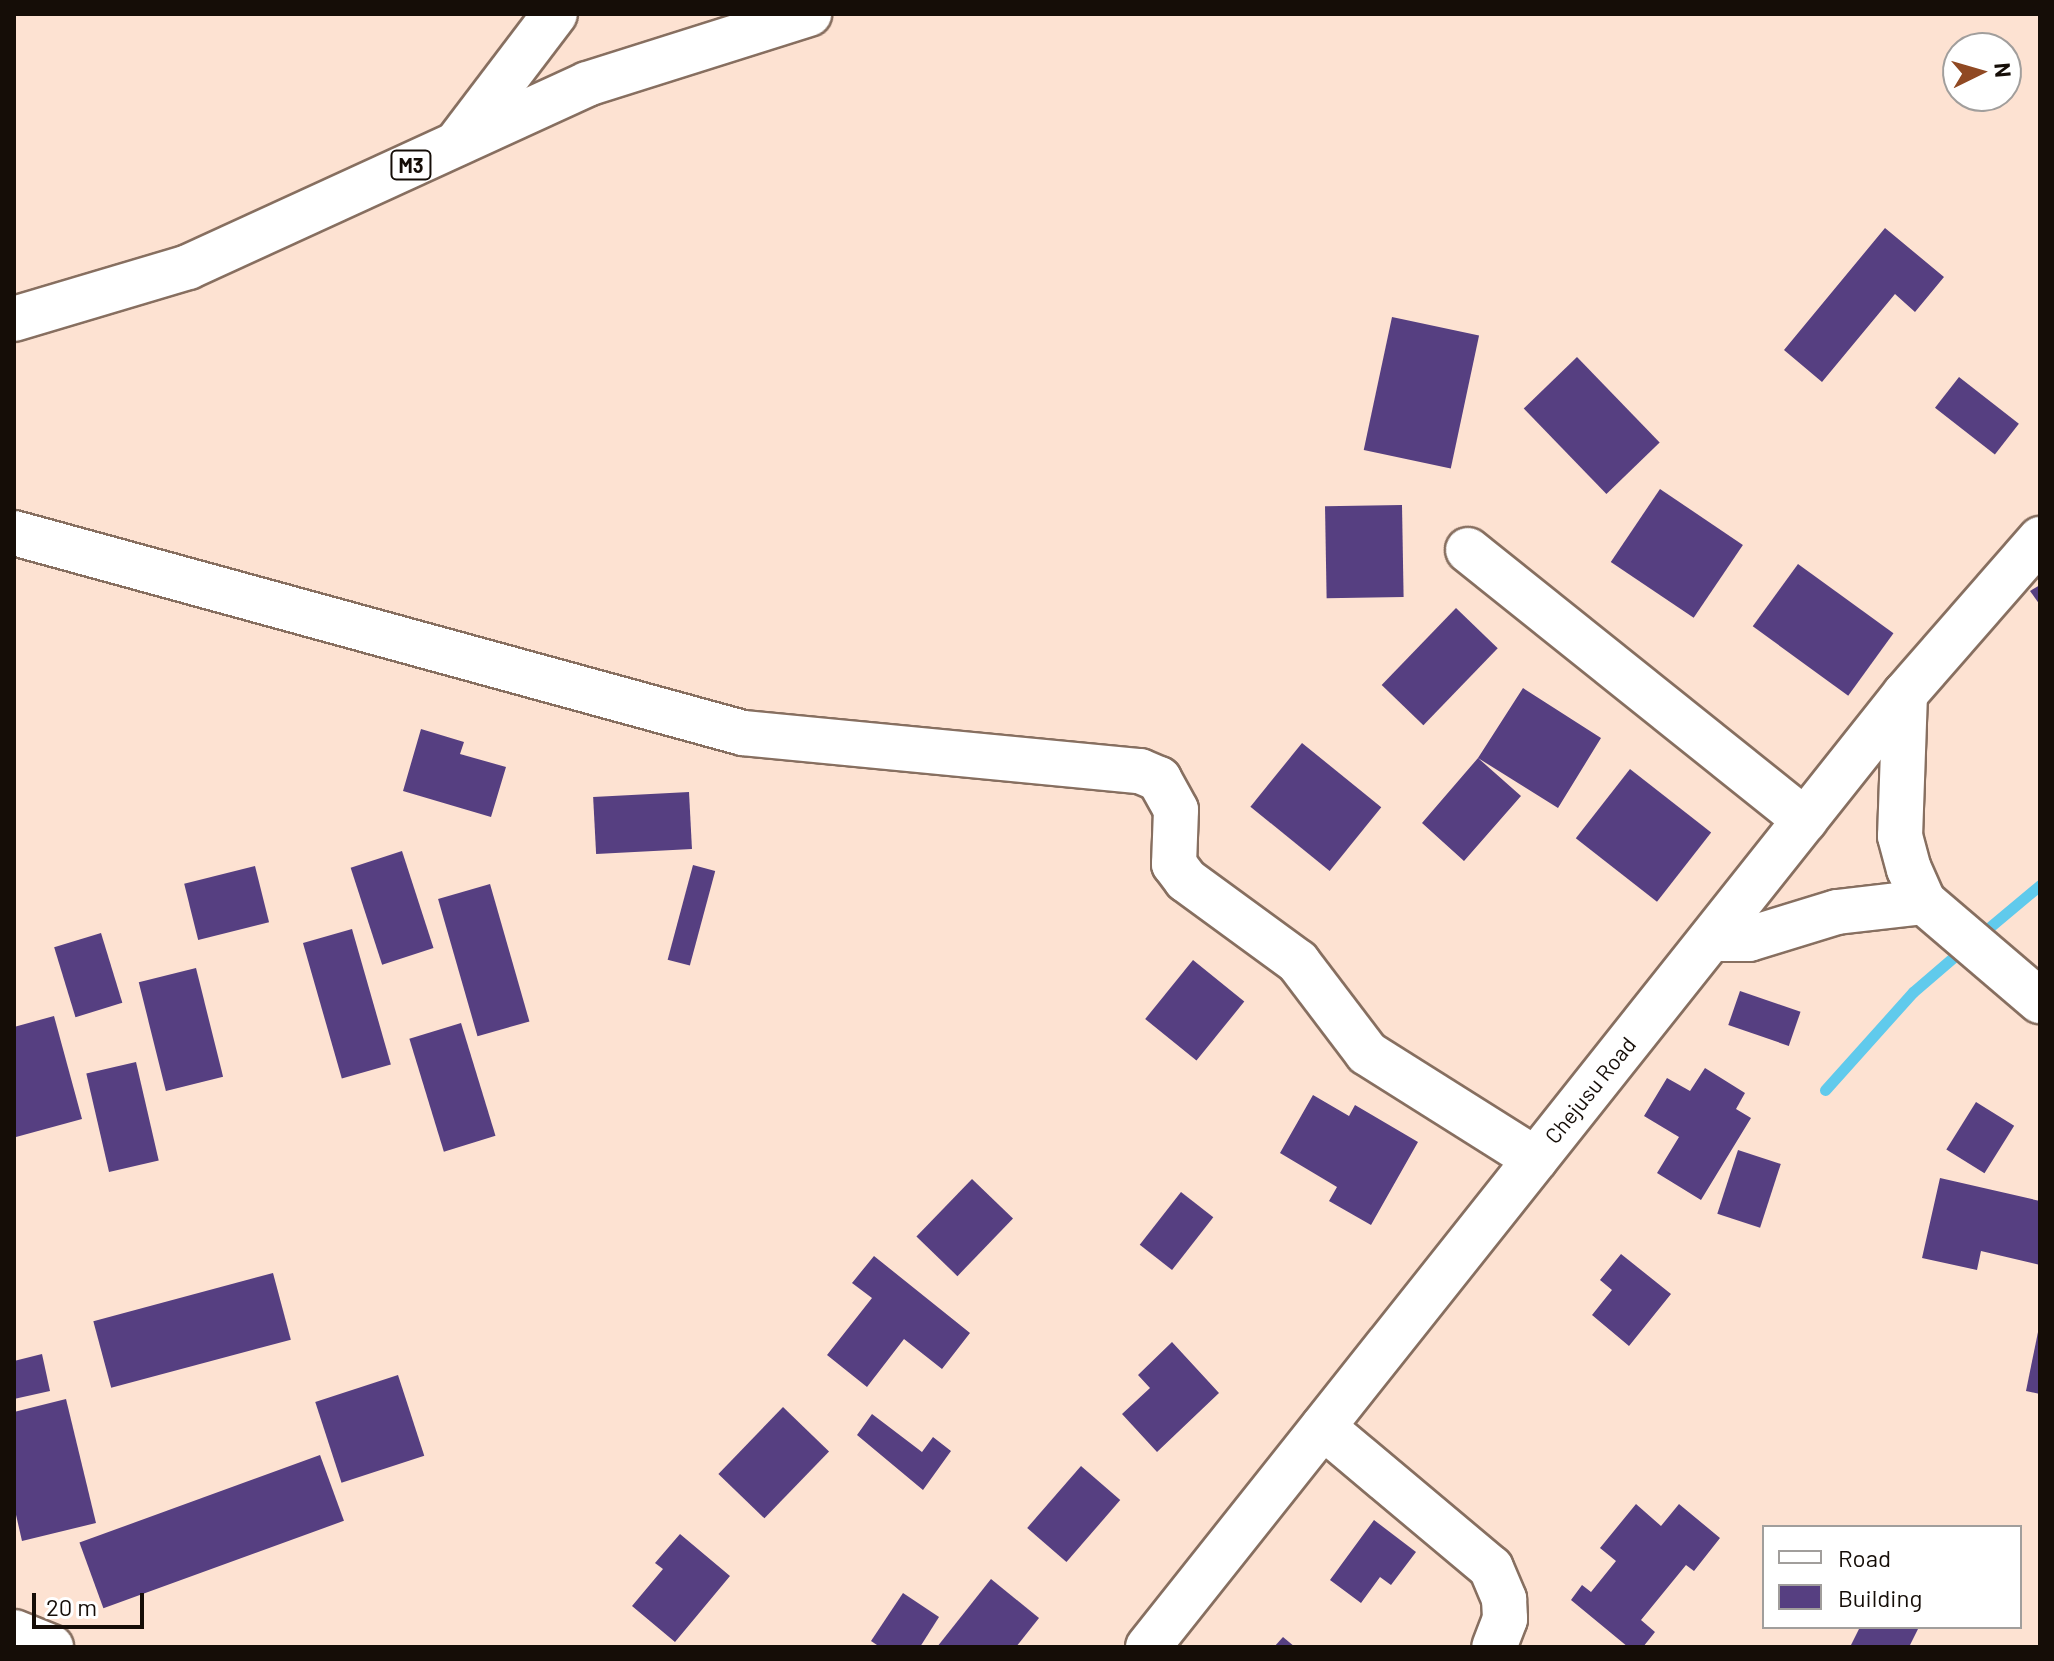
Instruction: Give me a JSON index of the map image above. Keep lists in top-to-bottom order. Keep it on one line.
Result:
{"streets":{"main road":["M3","Chejusu Road"]},"legend":["Road","Building"],"scale_bar":"20 m","north":"right"}
